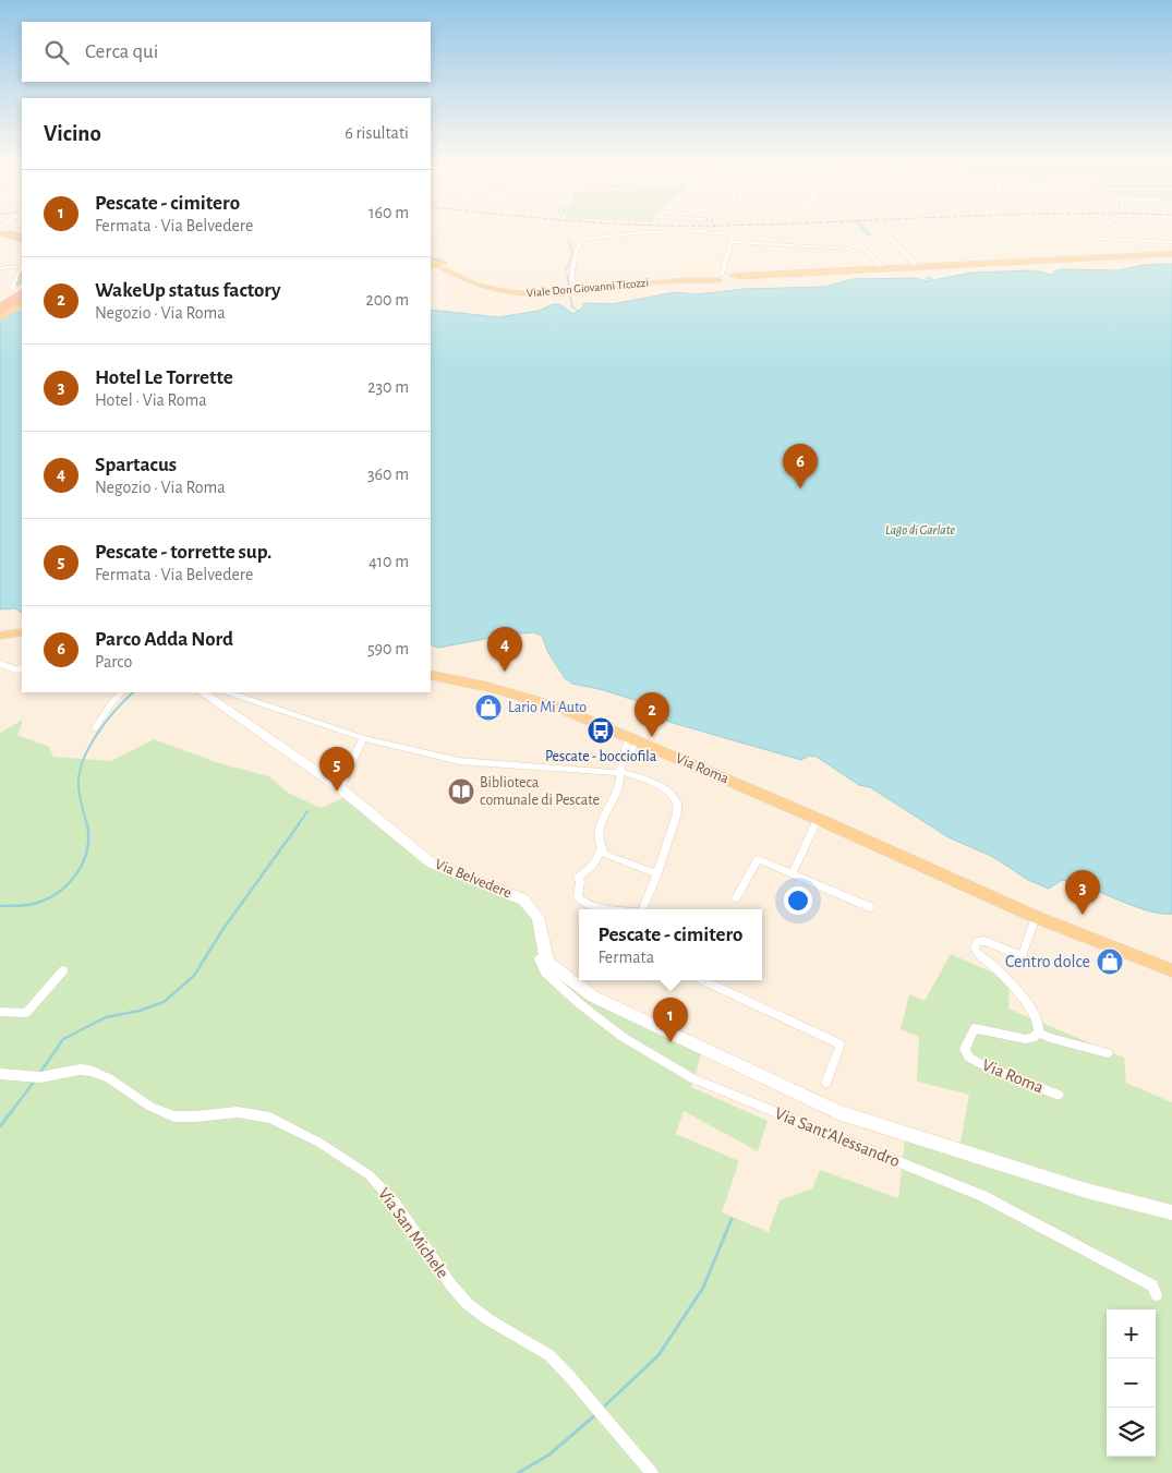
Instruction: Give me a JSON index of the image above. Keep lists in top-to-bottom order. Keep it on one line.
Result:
{"streets":{"main road":["Viale Don Giovanni Ticozzi","Via Roma","Via Belvedere"],"street":["Via Sant'Alessandro","Via San Michele"]},"crossings":[["Via Belvedere","Via Sant'Alessandro"]],"water":["Lago di Garlate"],"places":{"shop":["Lario Mi Auto","Centro dolce"],"bus stop":["Pescate - bocciofila"],"library":["Biblioteca comunale di Pescate"]},"page":{"search":"Cerca qui","heading":["Vicino","6 risultati"],"list":[{"mark":"1","name":"Pescate - cimitero","note":"Fermata · Via Belvedere","value":"160 m"},{"mark":"2","name":"WakeUp status factory","note":"Negozio · Via Roma","value":"200 m"},{"mark":"3","name":"Hotel Le Torrette","note":"Hotel · Via Roma","value":"230 m"},{"mark":"4","name":"Spartacus","note":"Negozio · Via Roma","value":"360 m"},{"mark":"5","name":"Pescate - torrette sup.","note":"Fermata · Via Belvedere","value":"410 m"},{"mark":"6","name":"Parco Adda Nord","note":"Parco","value":"590 m"}],"pins":["6","4","2","5","3","1"],"popup":["Pescate - cimitero","Fermata"],"map_buttons":["+","−"]}}
